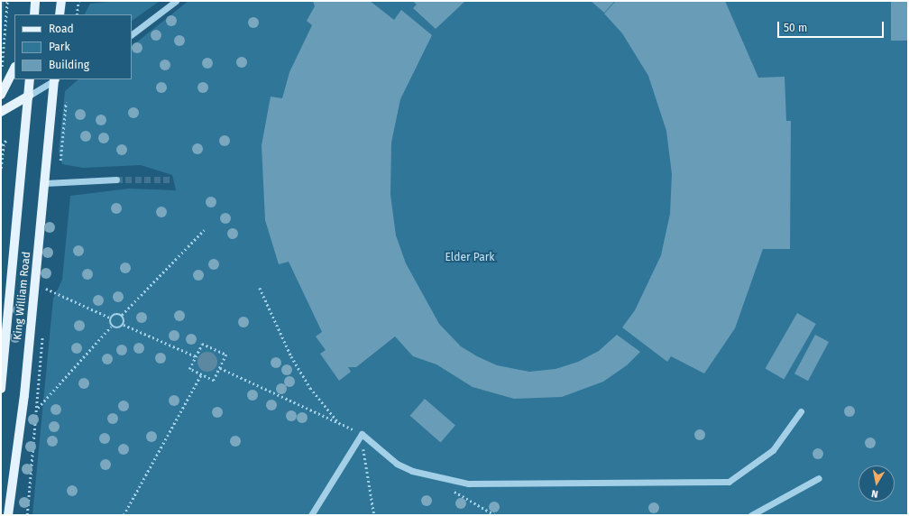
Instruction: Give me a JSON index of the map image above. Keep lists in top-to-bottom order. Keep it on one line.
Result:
{"streets":{"main road":["King William Road"]},"parks":["Elder Park"],"legend":["Road","Park","Building"],"scale_bar":"50 m","north":"bottom"}
